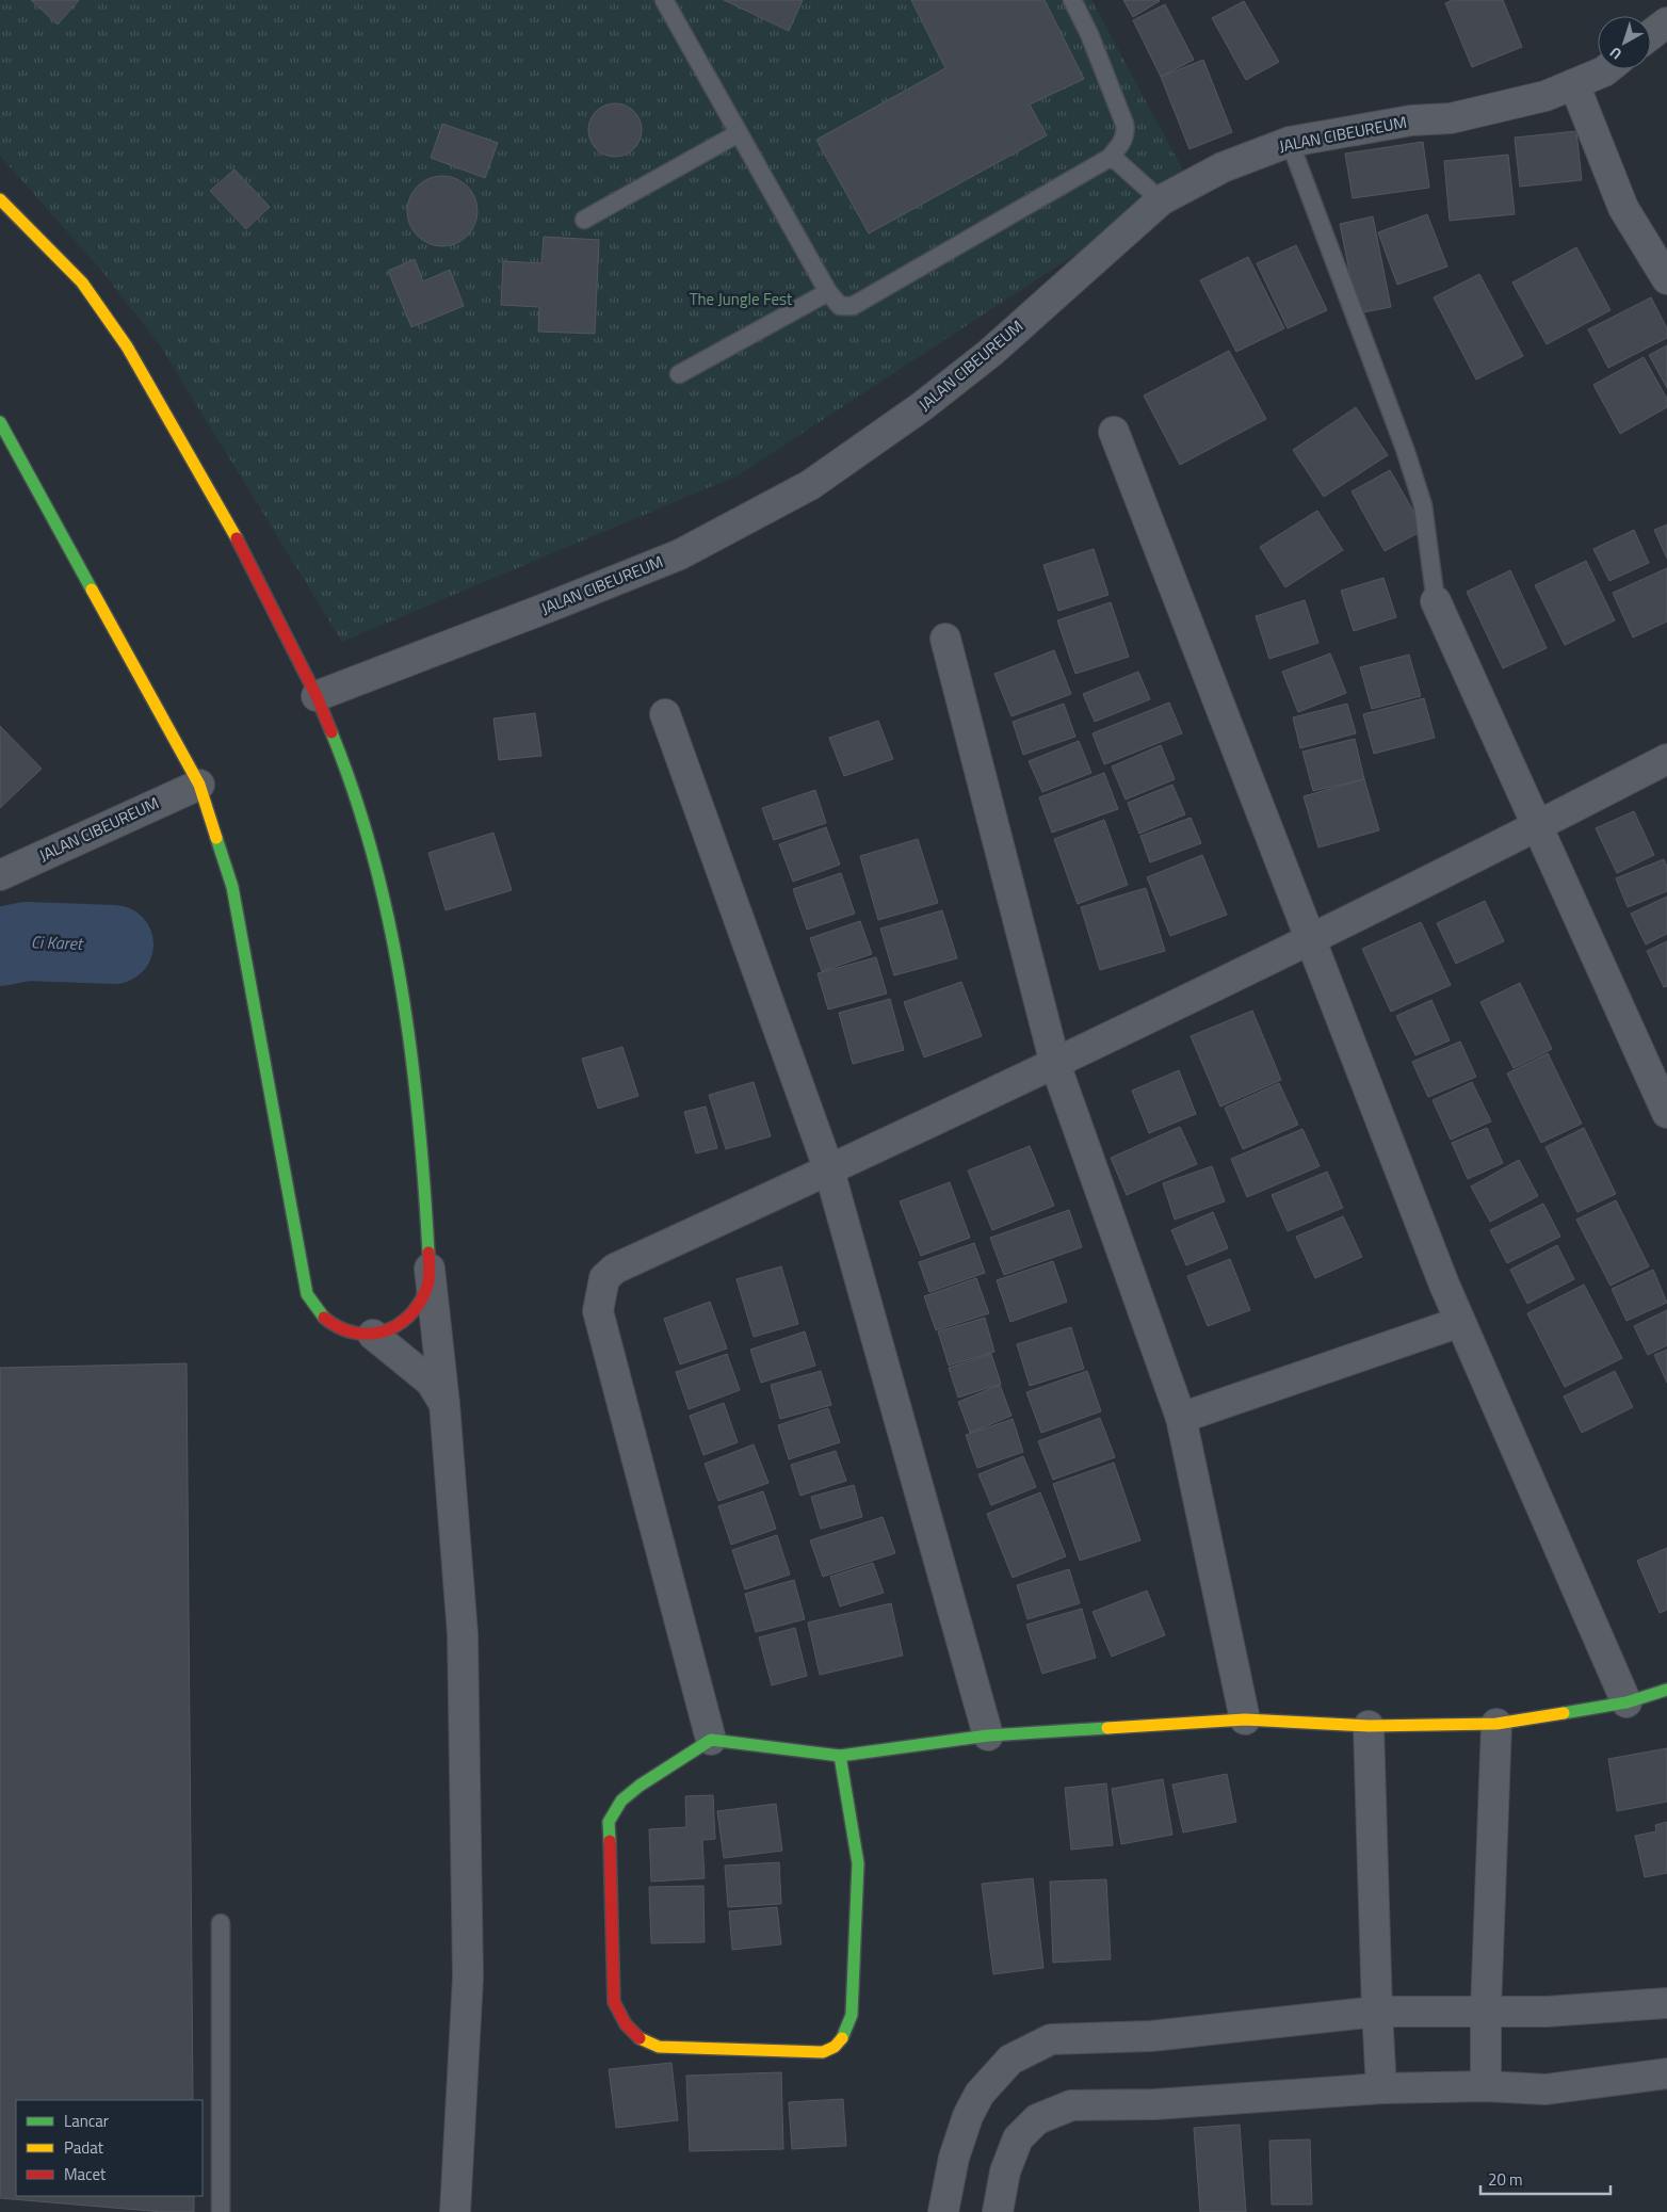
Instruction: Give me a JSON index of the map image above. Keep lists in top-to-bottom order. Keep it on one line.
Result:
{"streets":{"street":["JALAN CIBEUREUM"]},"water":["Ci Karet"],"parks":["The Jungle Fest"],"legend":["Lancar","Padat","Macet"],"scale_bar":"20 m","north":"bottom left"}
